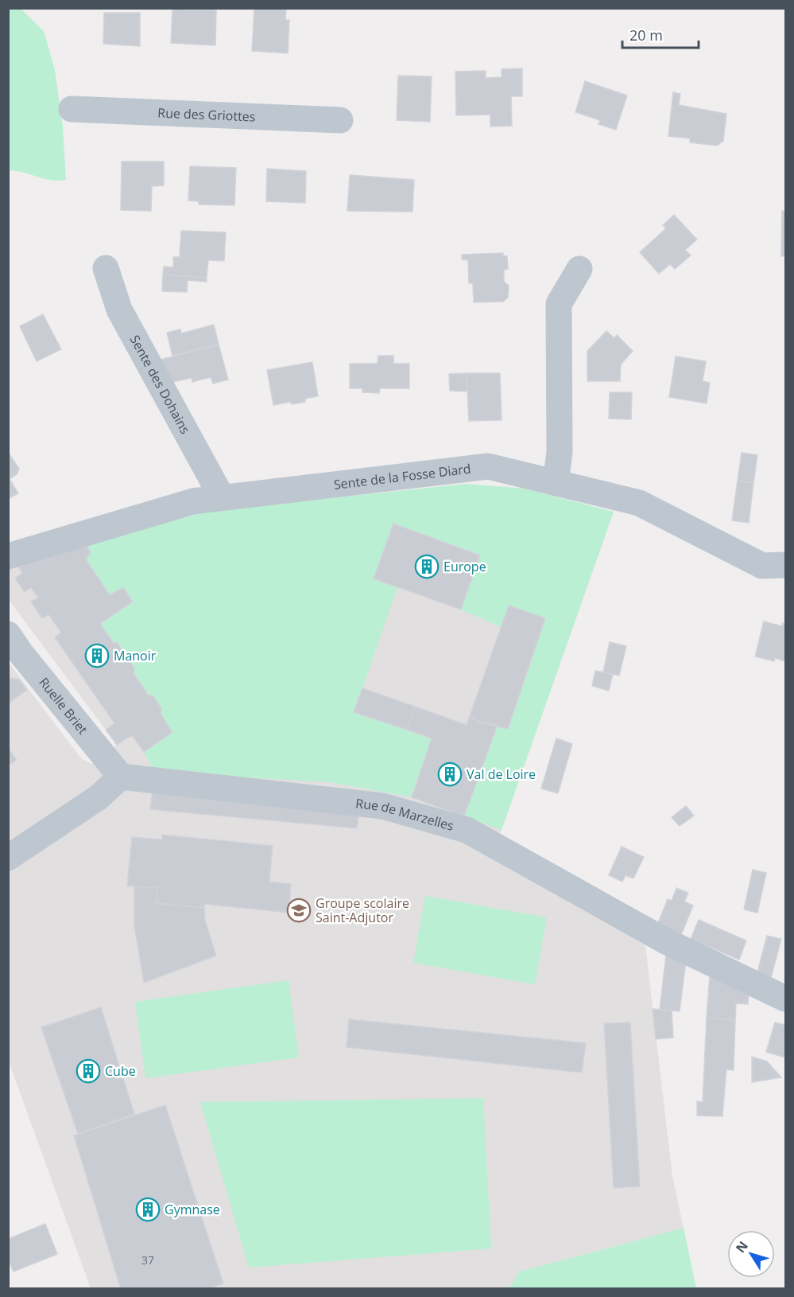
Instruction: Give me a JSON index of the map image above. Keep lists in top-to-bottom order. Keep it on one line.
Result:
{"streets":{"street":["Rue des Griottes","Sente des Dohains","Sente de la Fosse Diard","Ruelle Briet","Rue de Marzelles"]},"crossings":[["Sente des Dohains","Sente de la Fosse Diard"],["Ruelle Briet","Rue de Marzelles"]],"places":{"building":["Europe","Manoir","Val de Loire","Cube","Gymnase"],"school or university":["Groupe scolaire Saint-Adjutor"]},"house_numbers":["37"],"scale_bar":"20 m","north":"top left"}
